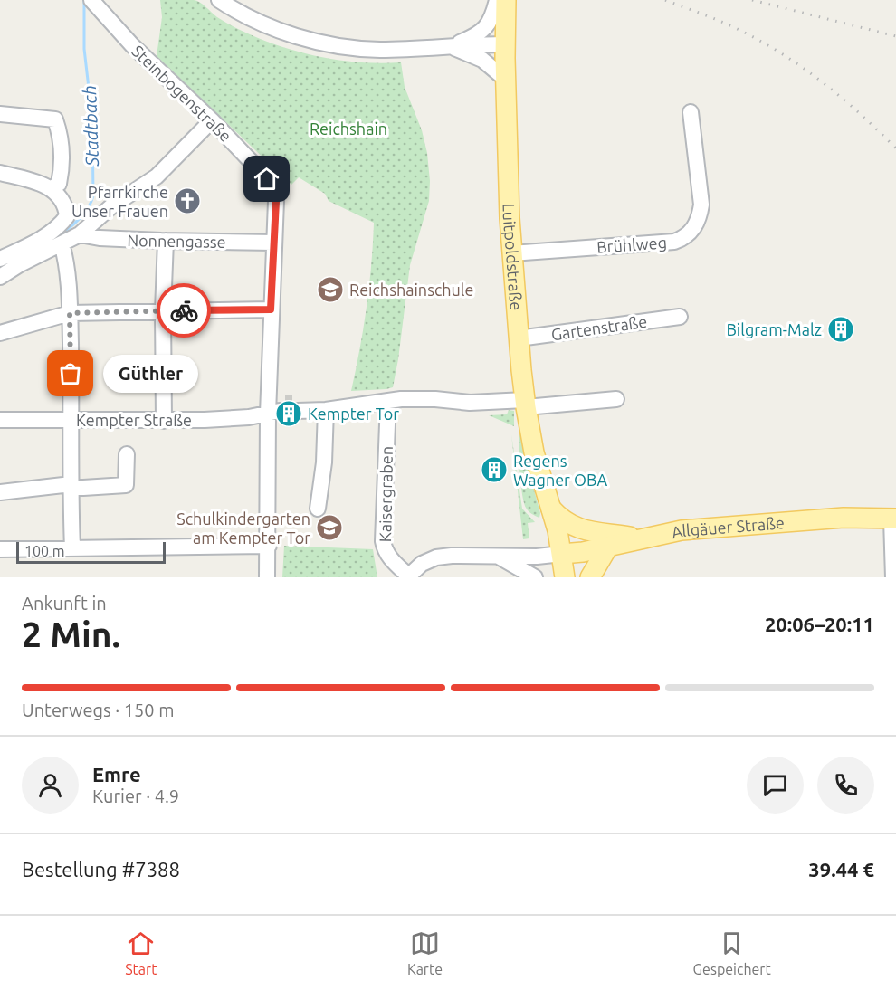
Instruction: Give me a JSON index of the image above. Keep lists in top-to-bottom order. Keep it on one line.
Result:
{"streets":{"main road":["Luitpoldstraße","Allgäuer Straße"],"street":["Steinbogenstraße","Nonnengasse","Brühlweg","Gartenstraße","Kempter Straße","Kaisergraben"]},"crossings":[["Steinbogenstraße","Nonnengasse"],["Steinbogenstraße","Kempter Straße"],["Brühlweg","Luitpoldstraße"],["Luitpoldstraße","Gartenstraße"],["Luitpoldstraße","Kempter Straße"],["Luitpoldstraße","Allgäuer Straße"],["Kempter Straße","Kaisergraben"]],"water":["Stadtbach"],"parks":["Reichshain"],"places":{"church":["Pfarrkirche Unser Frauen"],"school or university":["Reichshainschule","Schulkindergarten am Kempter Tor"],"building":["Bilgram-Malz","Kempter Tor","Regens Wagner OBA"],"other":["Güthler"]},"scale_bar":"100 m","page":{"bubble":"Güthler","scale":"100 m","heading":["2 Min.","Ankunft in","20:06–20:11"],"panel":["Emre","Kurier · 4.9","Bestellung #7388","39.44 €"],"bar":"Unterwegs · 150 m","tabs":["Start","Karte","Gespeichert"]}}
